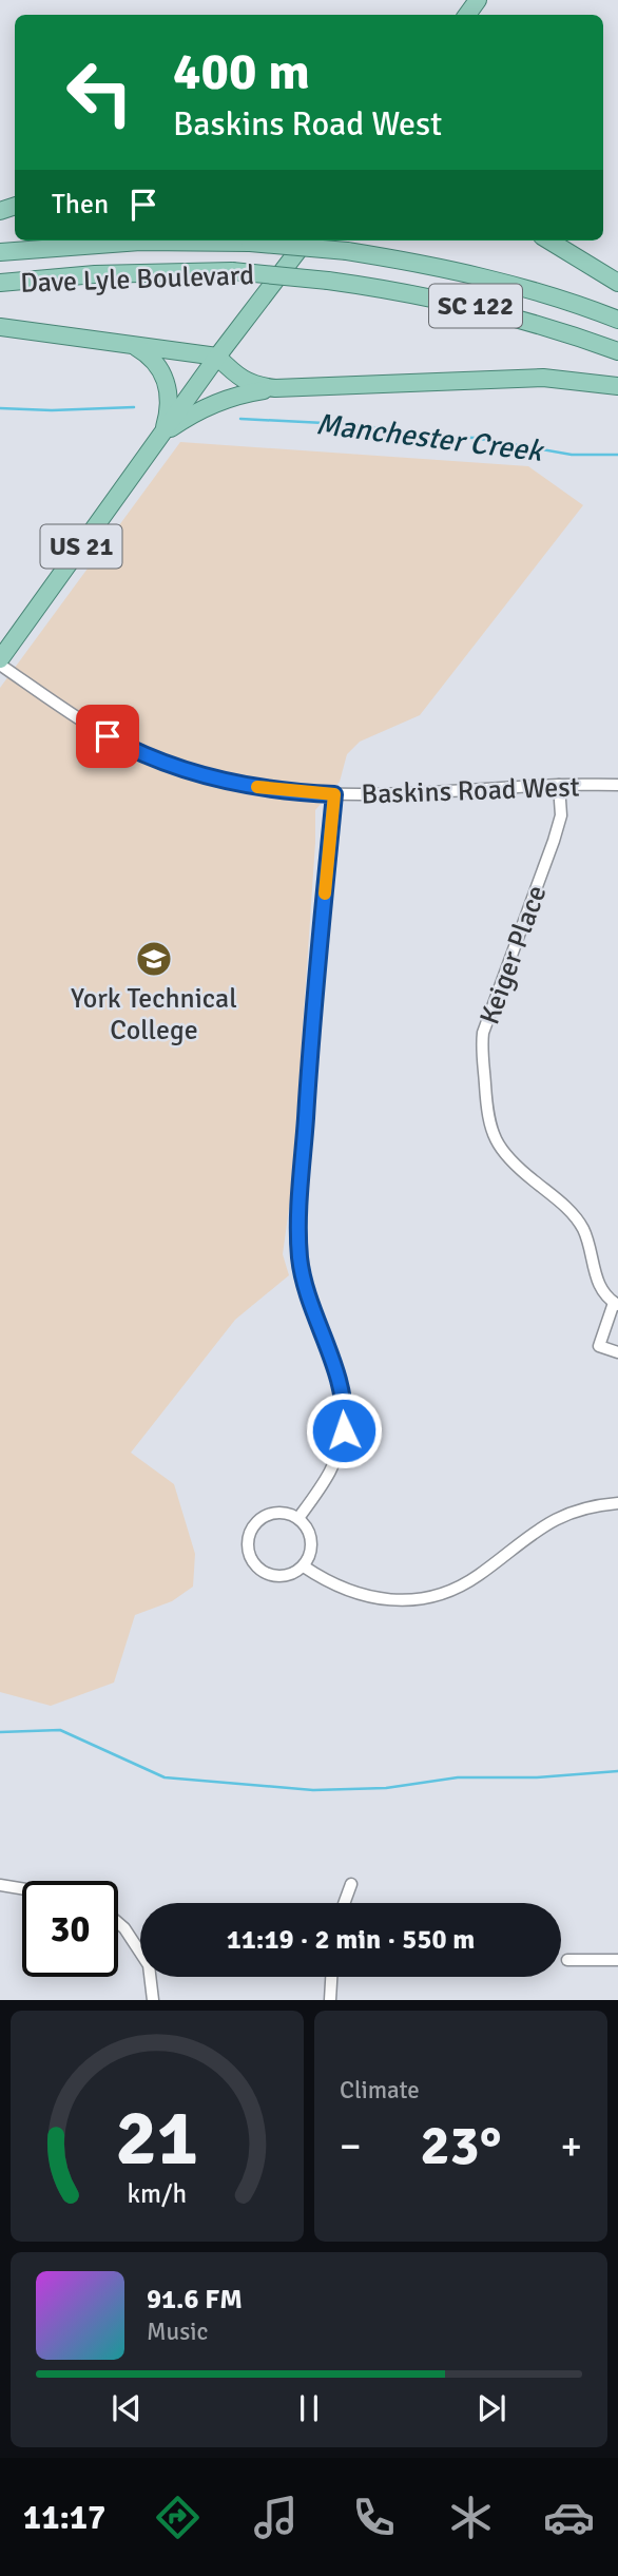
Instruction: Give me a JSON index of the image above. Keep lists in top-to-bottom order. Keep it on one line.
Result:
{"streets":{"main road":["Dave Lyle Boulevard","SC 122","US 21"],"street":["Baskins Road West","Keiger Place"]},"crossings":[["US 21","Baskins Road West"],["Baskins Road West","Keiger Place"]],"water":["Manchester Creek"],"places":{"school or university":["York Technical College"]},"page":{"turn":["400 m","Baskins Road West"],"then":"Then","limit":"30","trip":"11:19 · 2 min · 550 m","tile":"Climate","heat":["−","23°","+"],"song":["91.6 FM","Music"],"tabs":"11:17","gauge":["21","km/h"]}}
